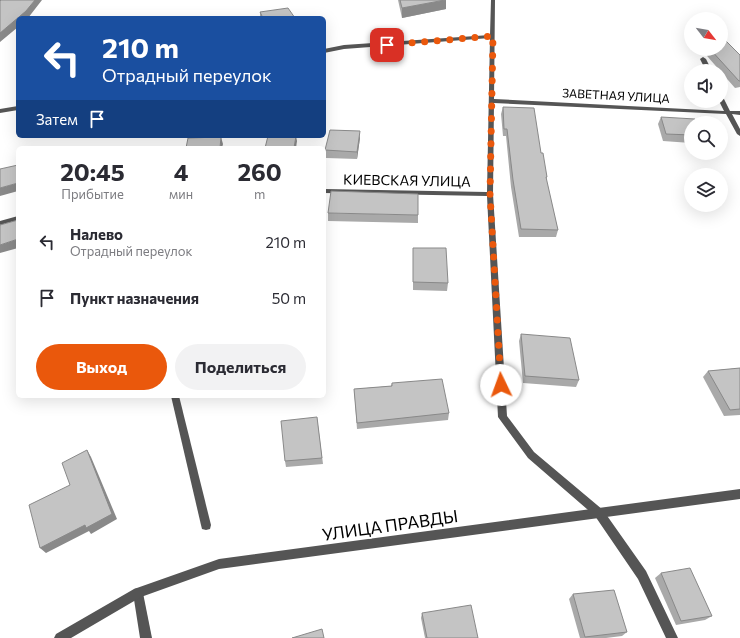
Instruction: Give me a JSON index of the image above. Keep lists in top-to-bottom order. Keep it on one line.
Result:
{"streets":{"street":["ЗАВЕТНАЯ УЛИЦА","КИЕВСКАЯ УЛИЦА","УЛИЦА ПРАВДЫ"]},"north":"bottom right","page":{"turn":["210 m","Отрадный переулок"],"then":"Затем","eta":["20:45","Прибытие","4","мин","260","m"],"list":[{"name":"Налево","note":"Отрадный переулок","value":"210 m"},{"name":"Пункт назначения","value":"50 m"}],"buttons":["Выход","Поделиться"]}}
